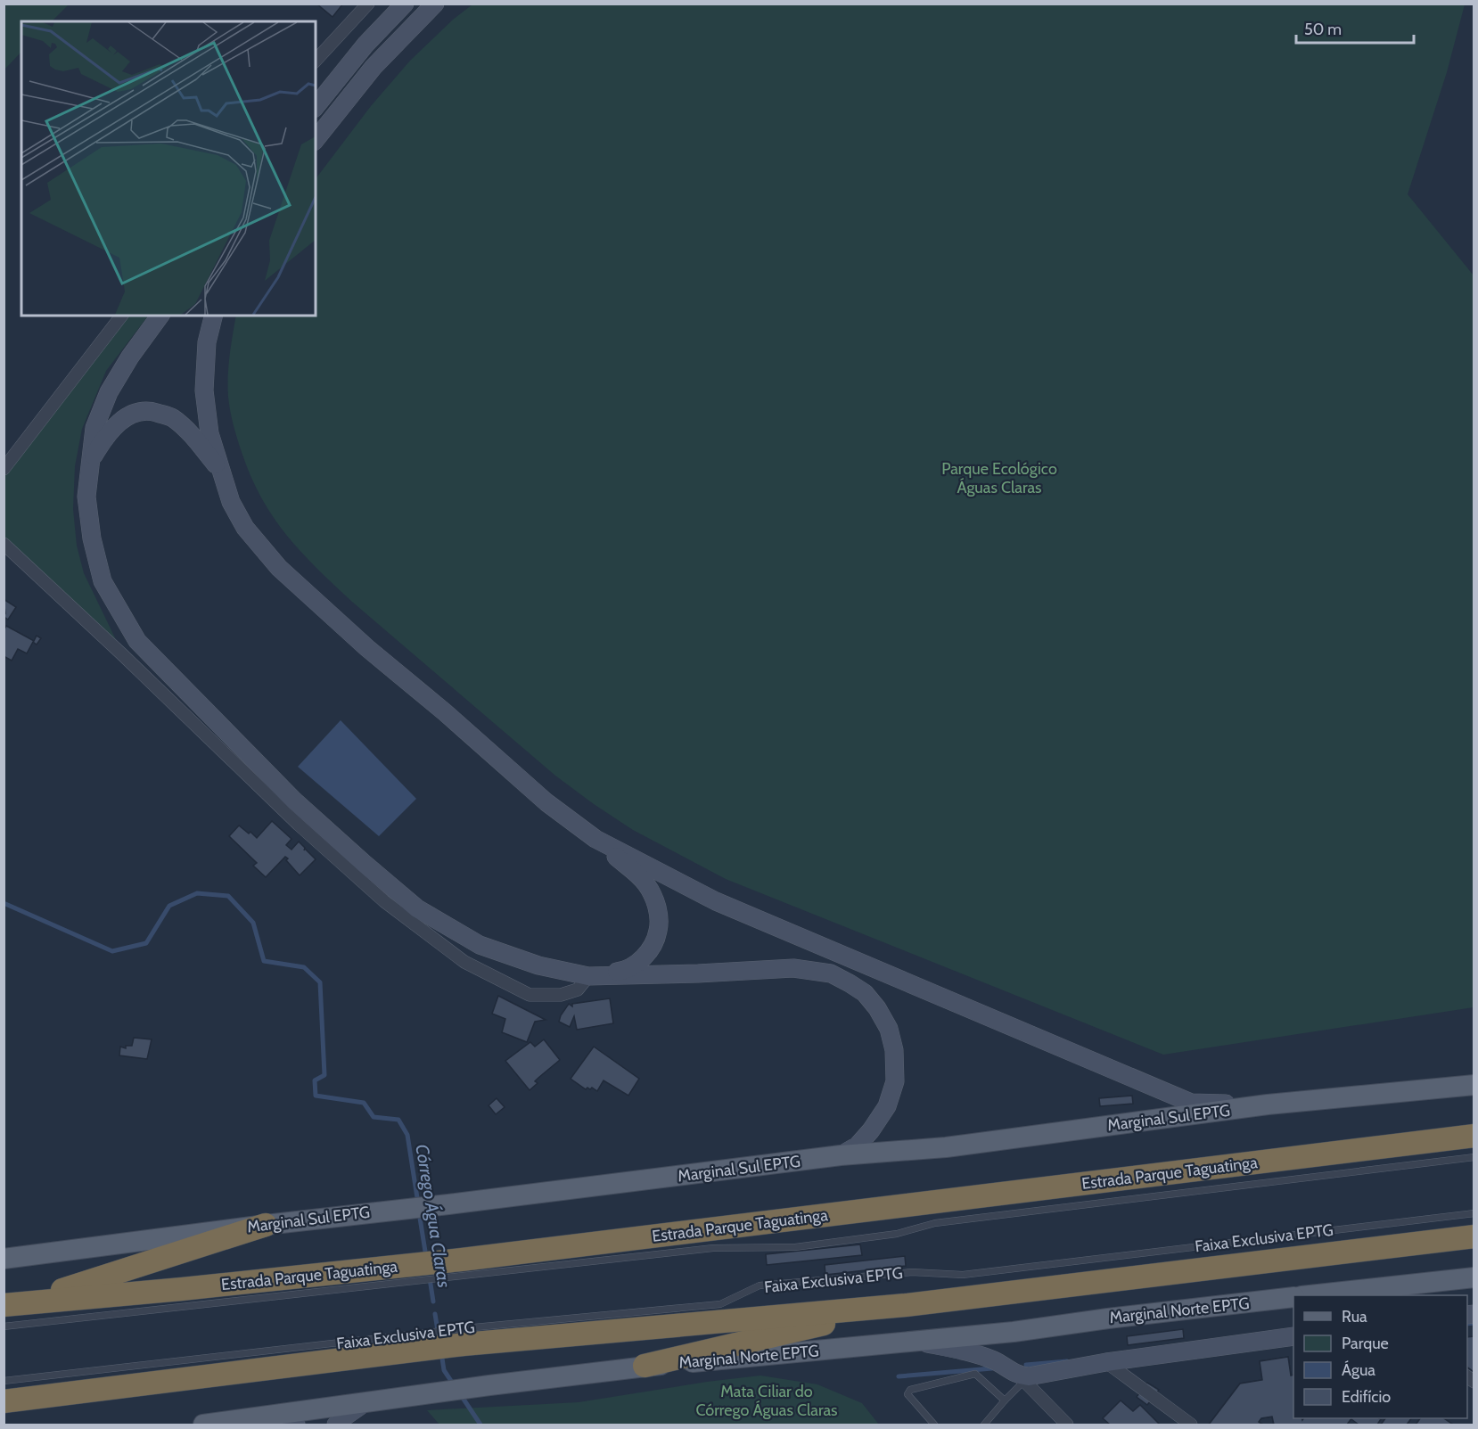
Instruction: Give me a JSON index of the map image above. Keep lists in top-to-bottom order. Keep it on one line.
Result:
{"streets":{"highway":["Estrada Parque Taguatinga"],"main road":["Marginal Sul EPTG","Marginal Norte EPTG"],"lane":["Faixa Exclusiva EPTG"]},"water":["Córrego Água Claras"],"parks":["Parque Ecológico Águas Claras","Mata Ciliar do Córrego Águas Claras"],"legend":["Rua","Parque","Água","Edifício"],"scale_bar":"50 m"}
